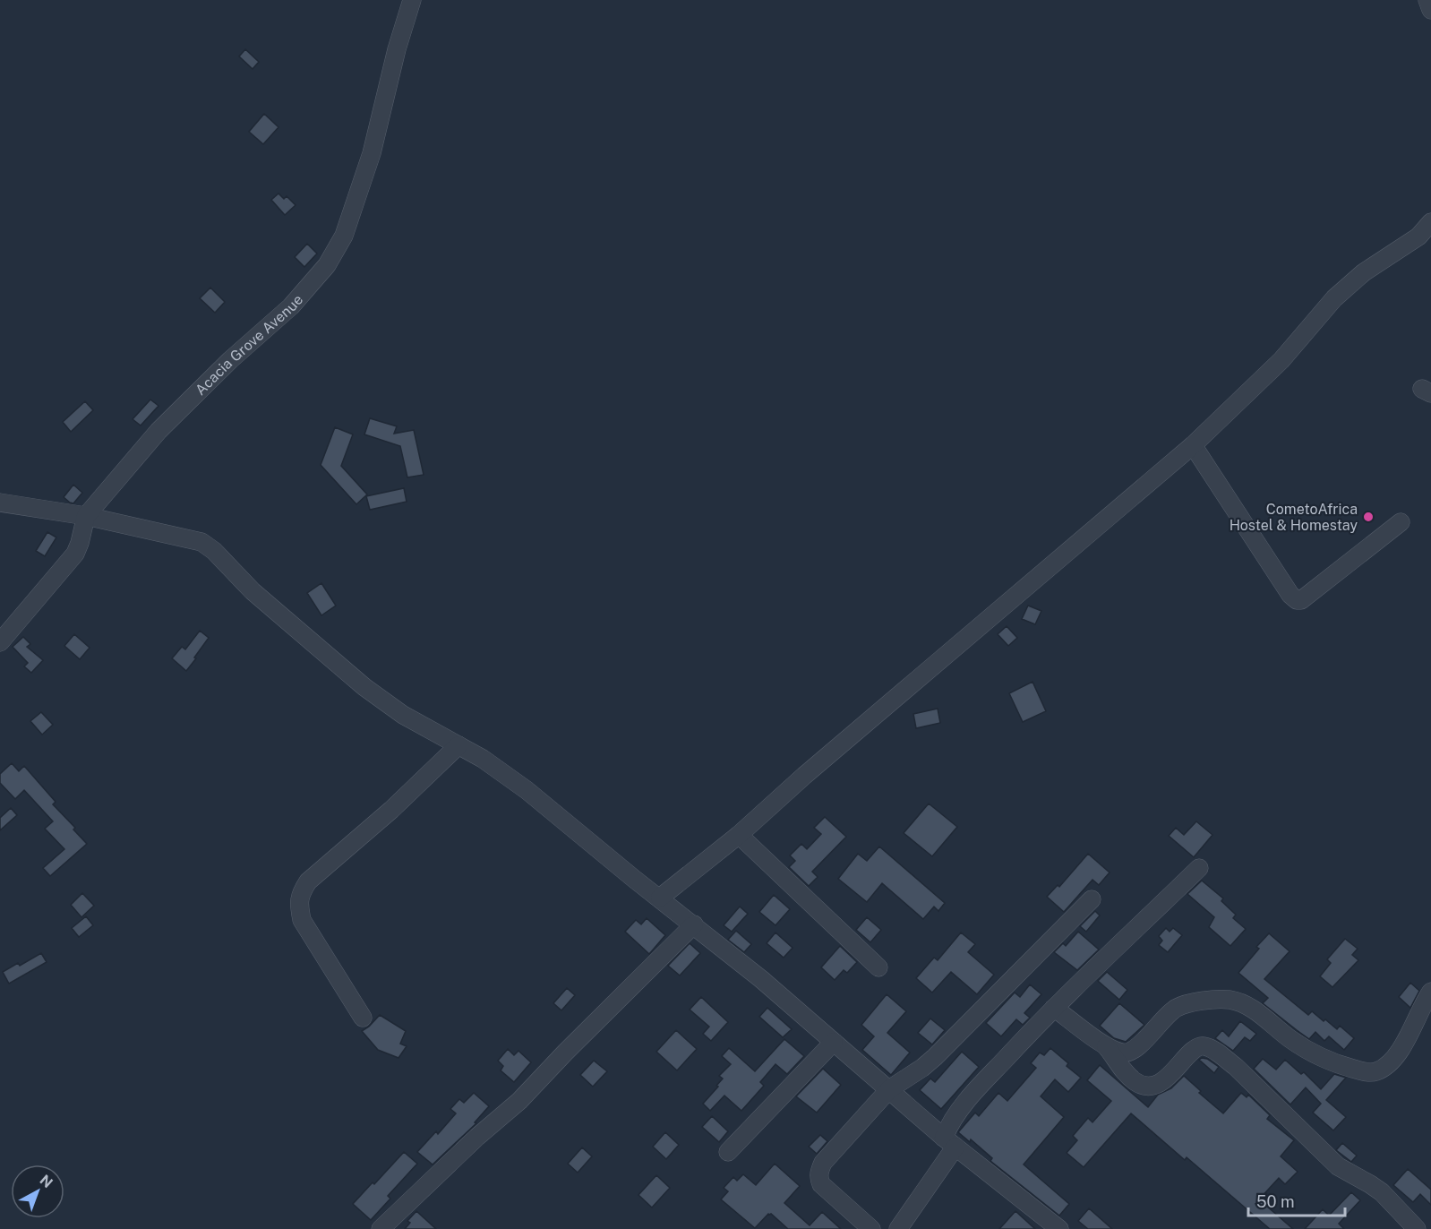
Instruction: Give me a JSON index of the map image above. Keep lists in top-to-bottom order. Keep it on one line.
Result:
{"streets":{"street":["Acacia Grove Avenue"]},"places":["CometoAfrica Hostel & Homestay"],"scale_bar":"50 m","north":"top right"}
